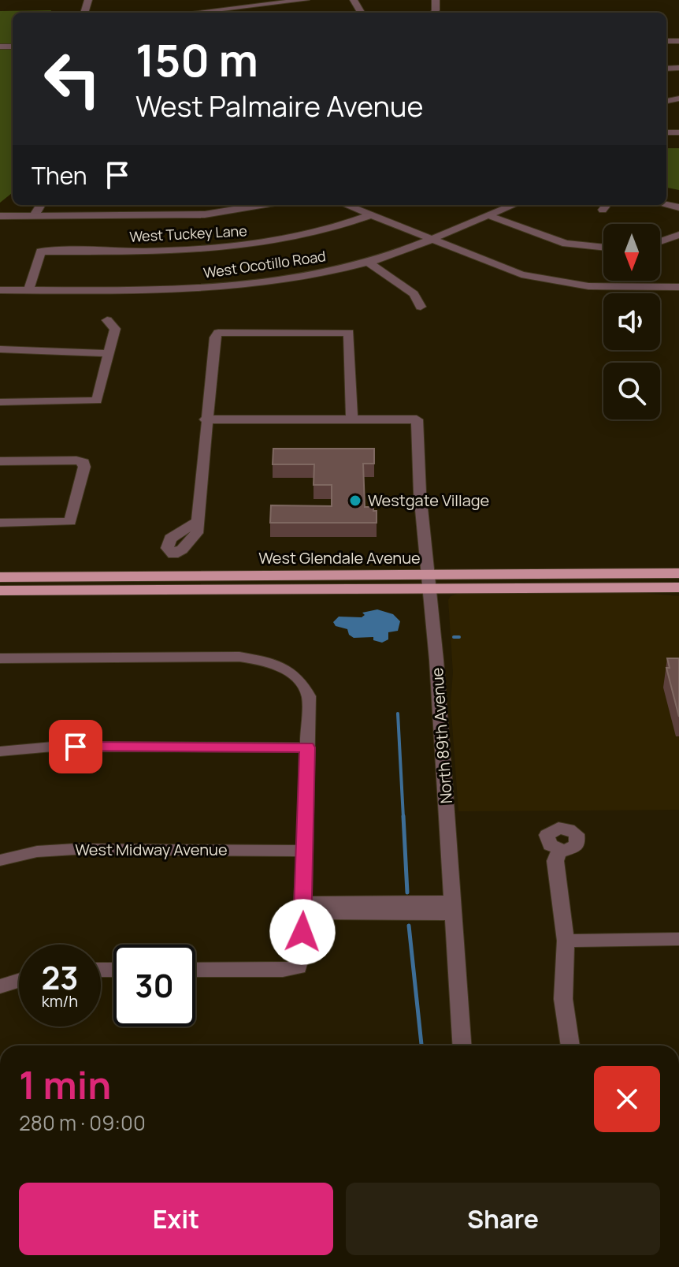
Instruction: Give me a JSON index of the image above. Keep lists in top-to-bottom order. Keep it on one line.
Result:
{"streets":{"main road":["West Glendale Avenue"],"street":["West Tuckey Lane","West Ocotillo Road","North 89th Avenue","West Midway Avenue"]},"crossings":[["West Tuckey Lane","West Ocotillo Road"],["West Glendale Avenue","North 89th Avenue"]],"places":["Westgate Village"],"north":"bottom","page":{"turn":["150 m","West Palmaire Avenue"],"then":"Then","speed":"23 km/h","limit":"30","heading":["1 min","280 m · 09:00"],"buttons":["Exit","Share"]}}
